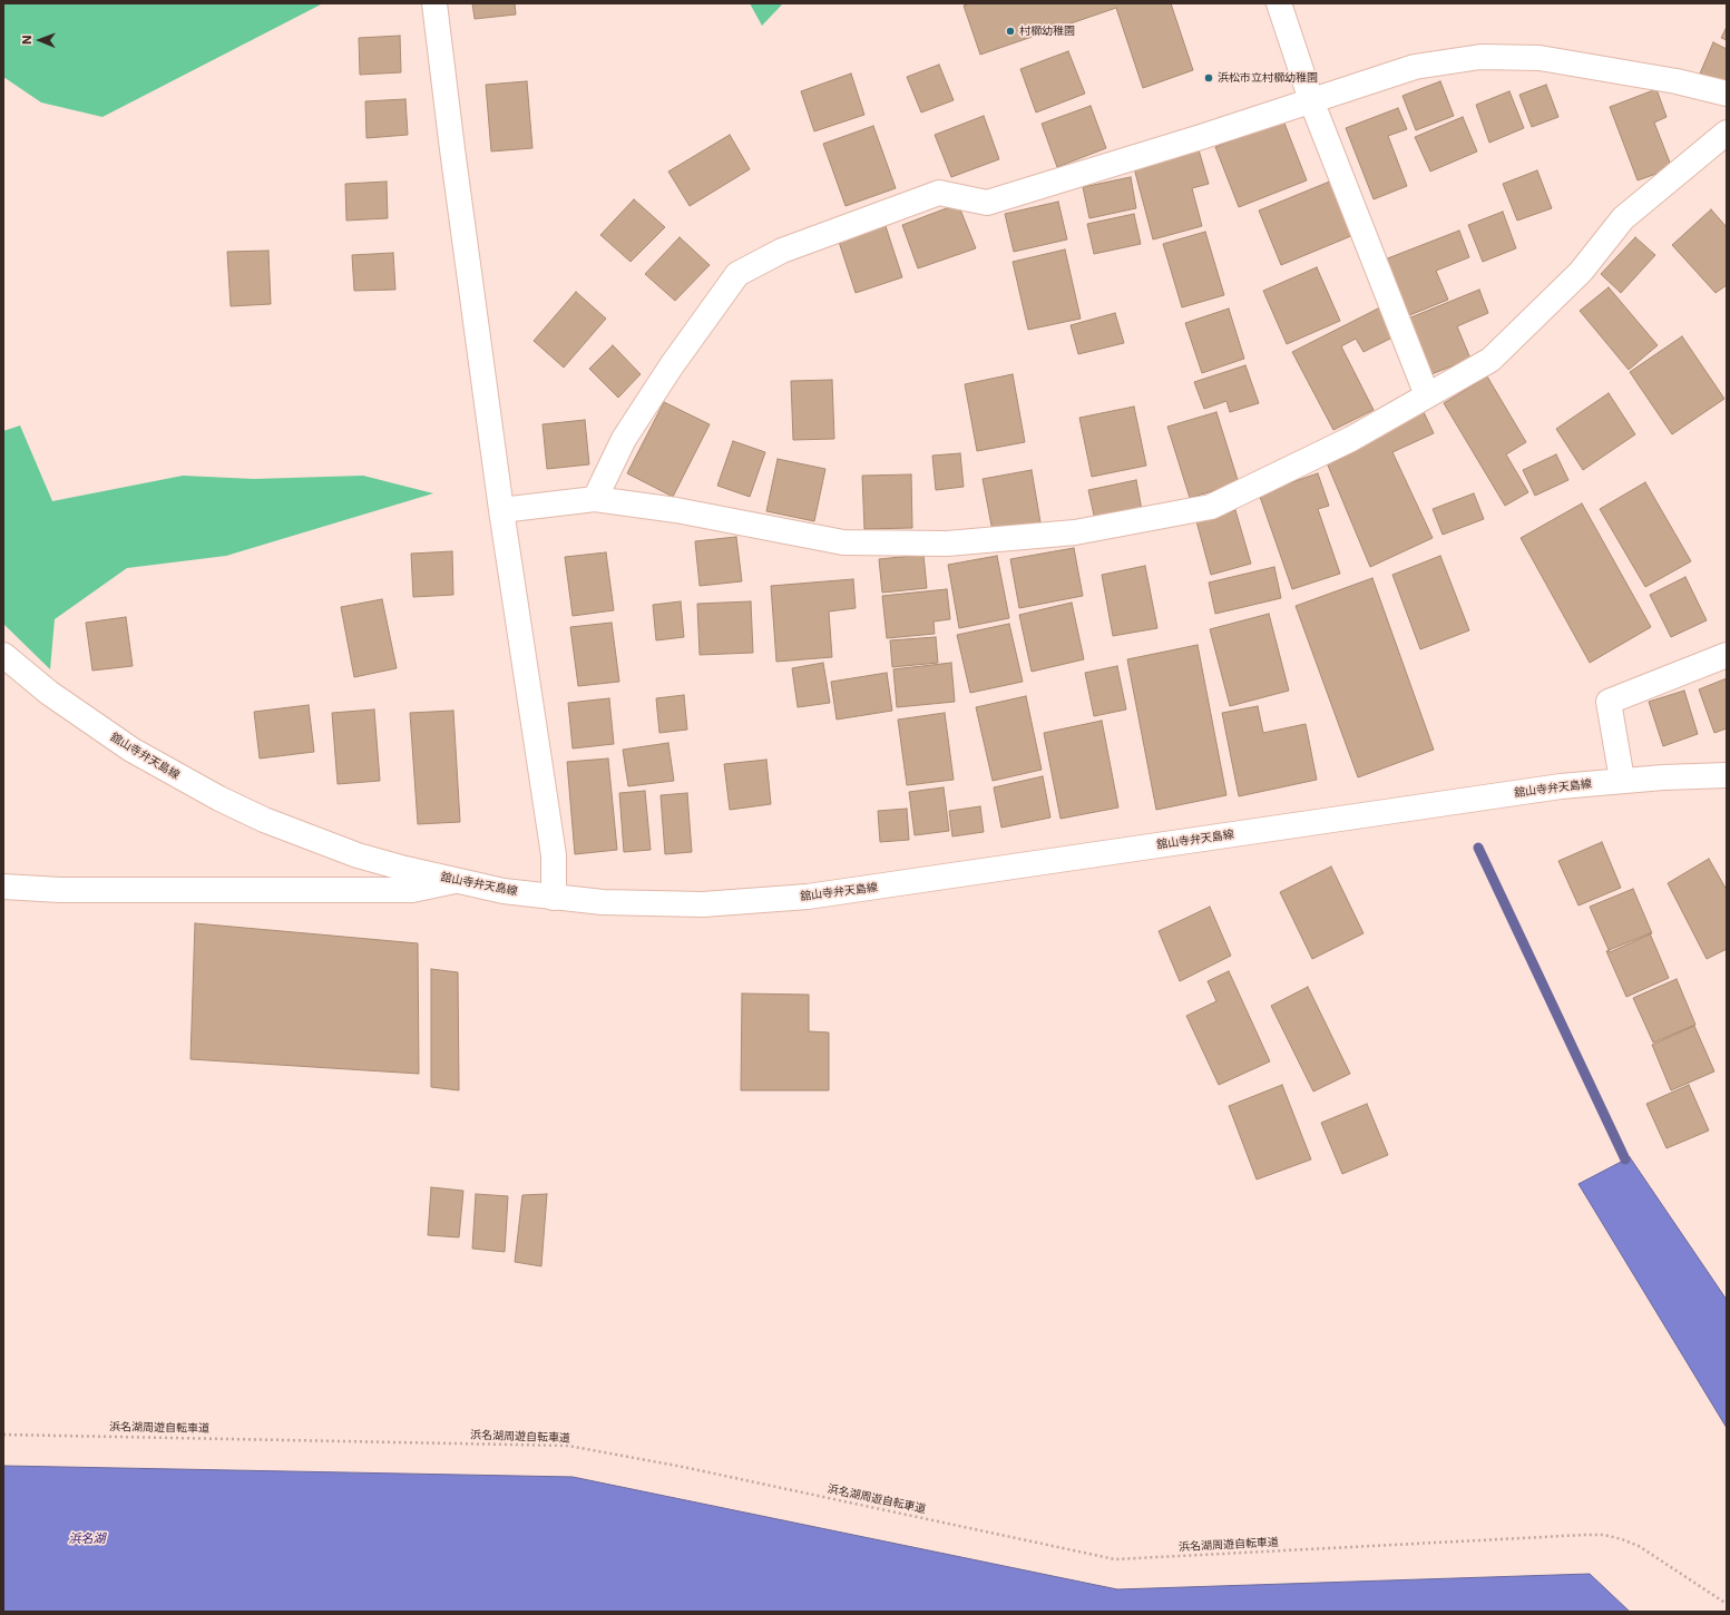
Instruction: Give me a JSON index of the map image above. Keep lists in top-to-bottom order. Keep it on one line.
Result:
{"streets":{"street":["舘山寺弁天島線"],"path":["浜名湖周遊自転車道"]},"water":["浜名湖"],"places":["村櫛幼稚園","浜松市立村櫛幼稚園"],"north":"left"}
